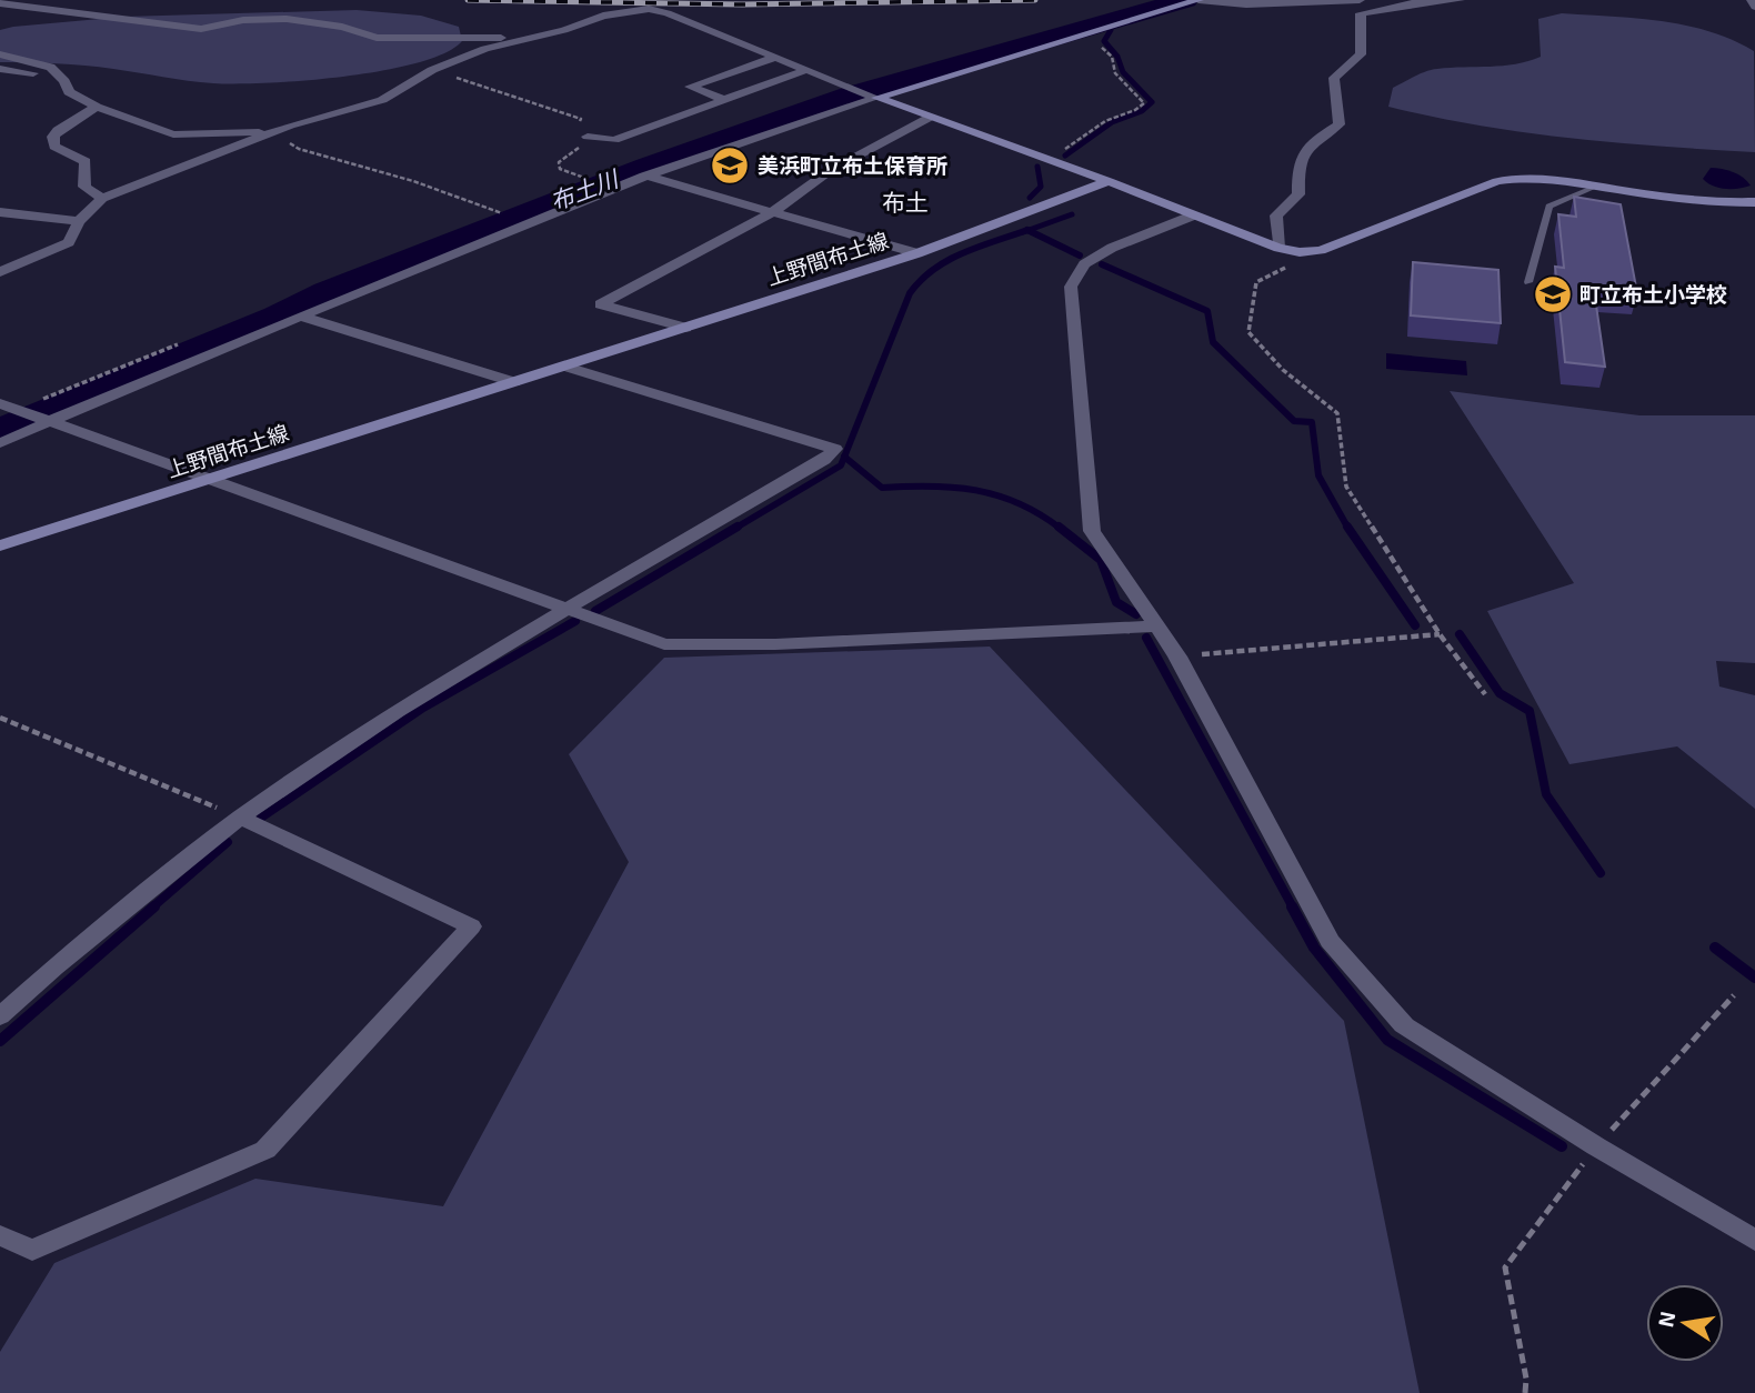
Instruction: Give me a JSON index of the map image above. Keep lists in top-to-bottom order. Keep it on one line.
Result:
{"streets":{"main road":["上野間布土線"]},"districts":["布土"],"water":["布土川"],"places":{"school or university":["美浜町立布土保育所","町立布土小学校"]},"north":"left"}
